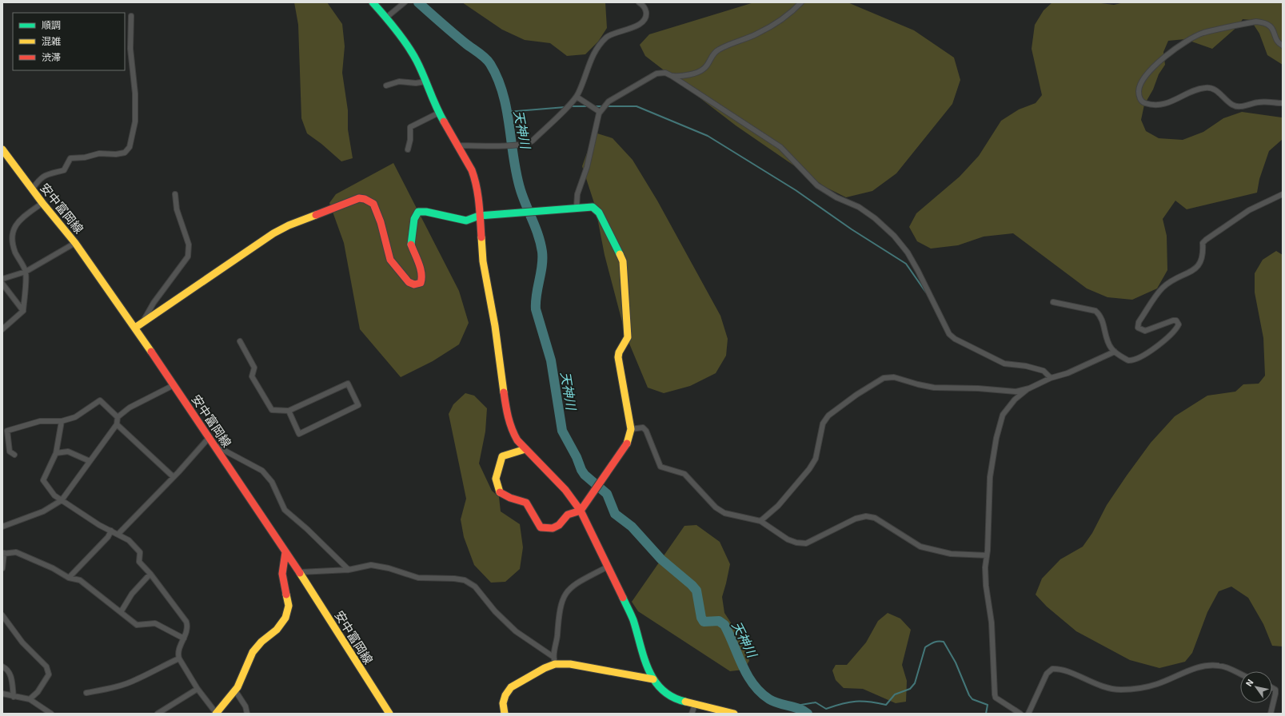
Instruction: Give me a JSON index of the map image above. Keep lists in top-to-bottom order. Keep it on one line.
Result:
{"streets":{"street":["安中富岡線"]},"water":["天神川"],"legend":["順調","混雑","渋滞"],"north":"top left"}
